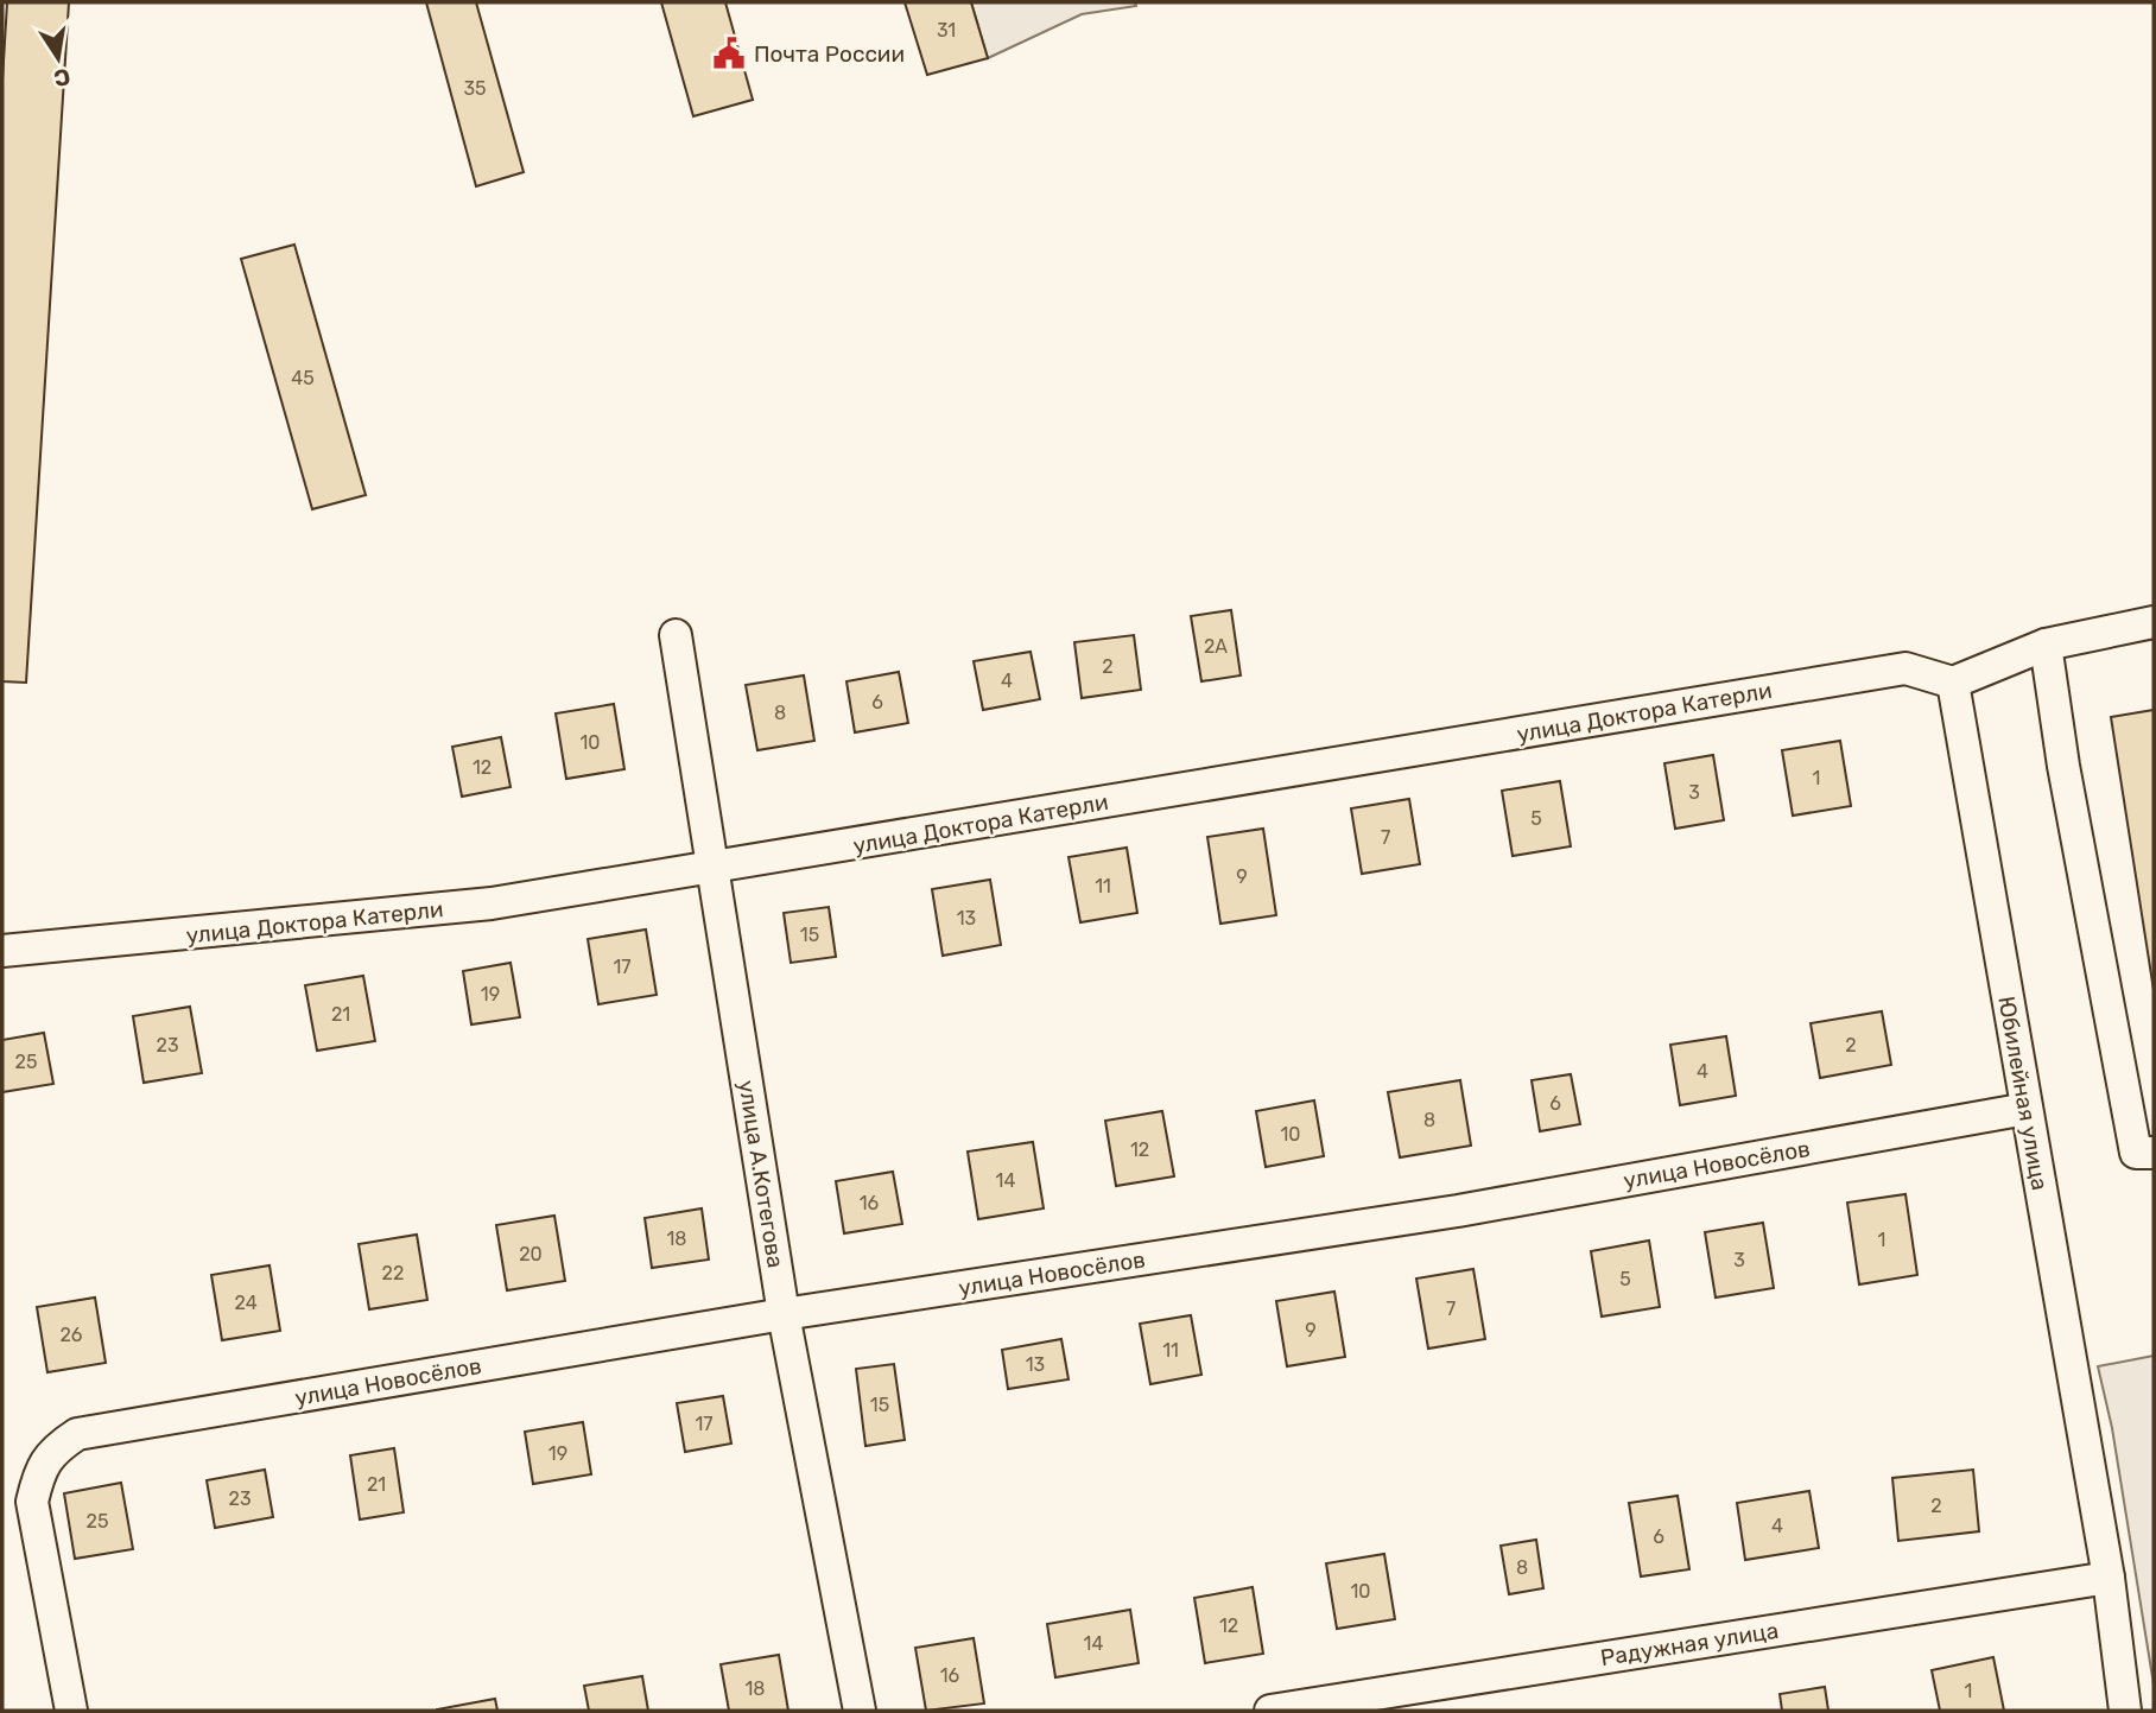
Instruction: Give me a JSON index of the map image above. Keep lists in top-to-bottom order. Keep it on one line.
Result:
{"streets":{"street":["улица Доктора Катерли","Юбилейная улица","улица Новосёлов","улица А.Котегова","Радужная улица"]},"crossings":[["улица Доктора Катерли","Юбилейная улица"],["улица Доктора Катерли","улица А.Котегова"],["Юбилейная улица","улица Новосёлов"],["Юбилейная улица","Радужная улица"],["улица Новосёлов","улица А.Котегова"]],"places":{"public building":["Почта России"]},"house_numbers":["31","35","45","2А","2","4","6","8","10","12","1","3","5","7","9","11","13","15","17","19","21","23","2","25","4","6","8","10","12","14","16","18","1","20","3","22","5","24","7","9","26","11","13","15","17","19","21","23","2","25","4","6","8","10","12","14","16","18","1"],"north":"bottom"}
